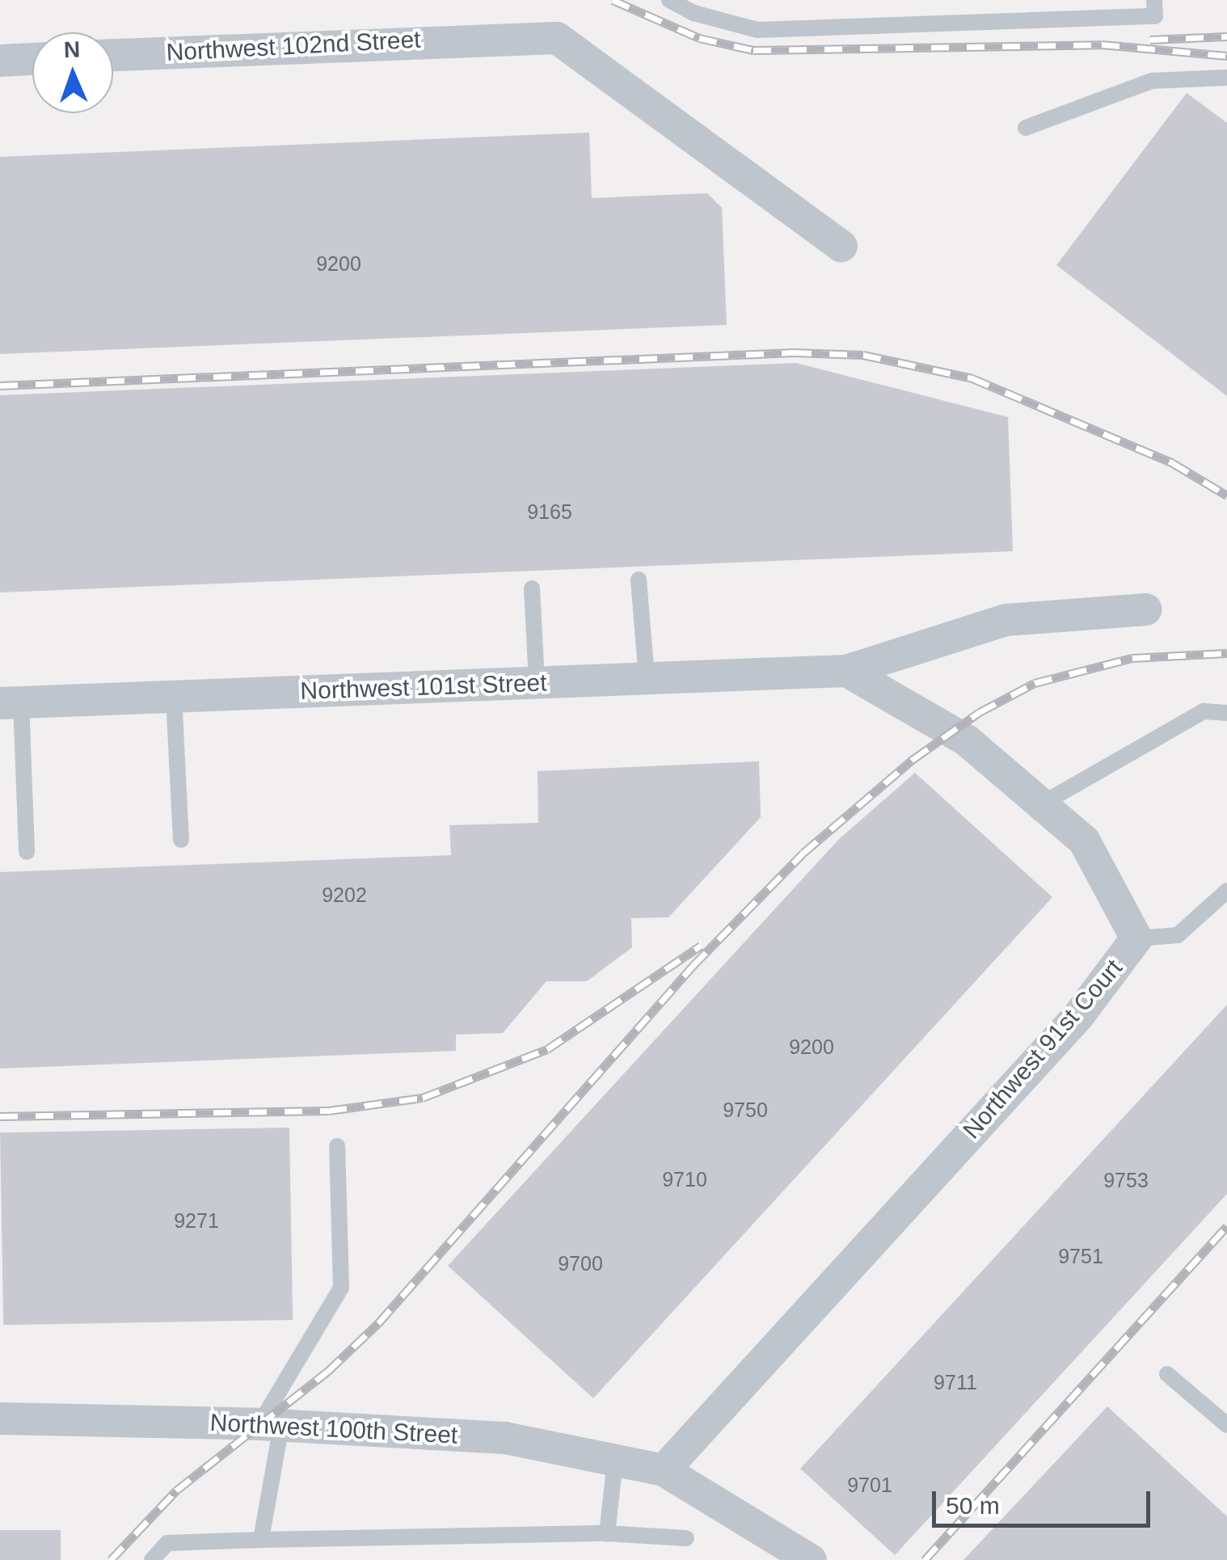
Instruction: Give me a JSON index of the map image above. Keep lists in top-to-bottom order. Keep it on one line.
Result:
{"streets":{"street":["Northwest 102nd Street","Northwest 101st Street","Northwest 91st Court","Northwest 100th Street"]},"crossings":[["Northwest 101st Street","Northwest 91st Court"],["Northwest 91st Court","Northwest 100th Street"]],"house_numbers":["9200","9165","9202","9200","9750","9710","9753","9271","9751","9700","9711","9701"],"scale_bar":"50 m","north":"top"}
